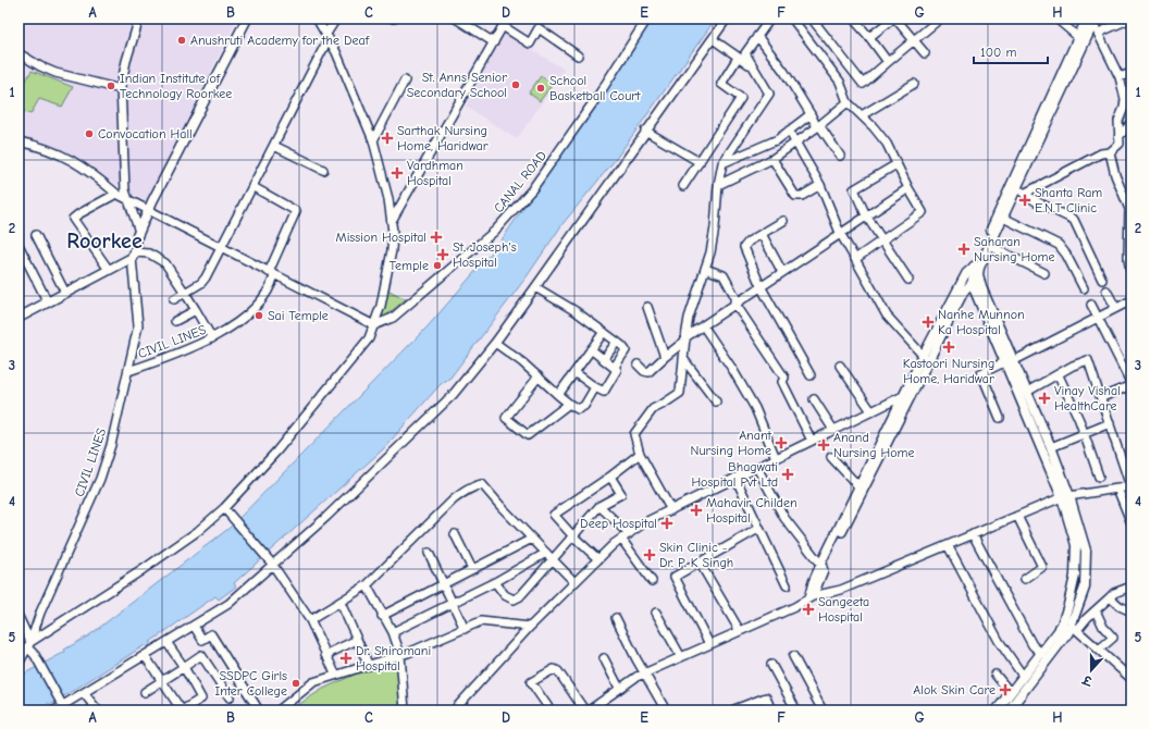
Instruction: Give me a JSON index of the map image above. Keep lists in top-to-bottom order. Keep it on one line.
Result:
{"streets":{"street":["CANAL ROAD","CIVIL LINES"]},"districts":["Roorkee"],"places":{"other":["Anushruti Academy for the Deaf","St. Anns Senior Secondary School","Indian Institute of Technology Roorkee","School Basketball Court","Convocation Hall","Temple","Sai Temple","SSDPC Girls Inter College"],"health":["Sarthak Nursing Home, Haridwar","Vardhman Hospital","Shanta Ram E.N.T Clinic","Mission Hospital","Saharan Nursing Home","St. Joseph's Hospital","Nanhe Munnon Ka Hospital","Kastoori Nursing Home, Haridwar","Vinay Vishal HealthCare","Anant Nursing Home","Anand Nursing Home","Bhagwati Hospital Pvt Ltd","Mahavir Childen Hospital","Deep Hospital","Skin Clinic - Dr. P. K Singh","Sangeeta Hospital","Dr. Shiromani Hospital","Alok Skin Care"]},"scale_bar":"100 m","north":"bottom","grid":{"columns":["A","B","C","D","E","F","G","H"],"rows":["1","2","3","4","5"]}}
